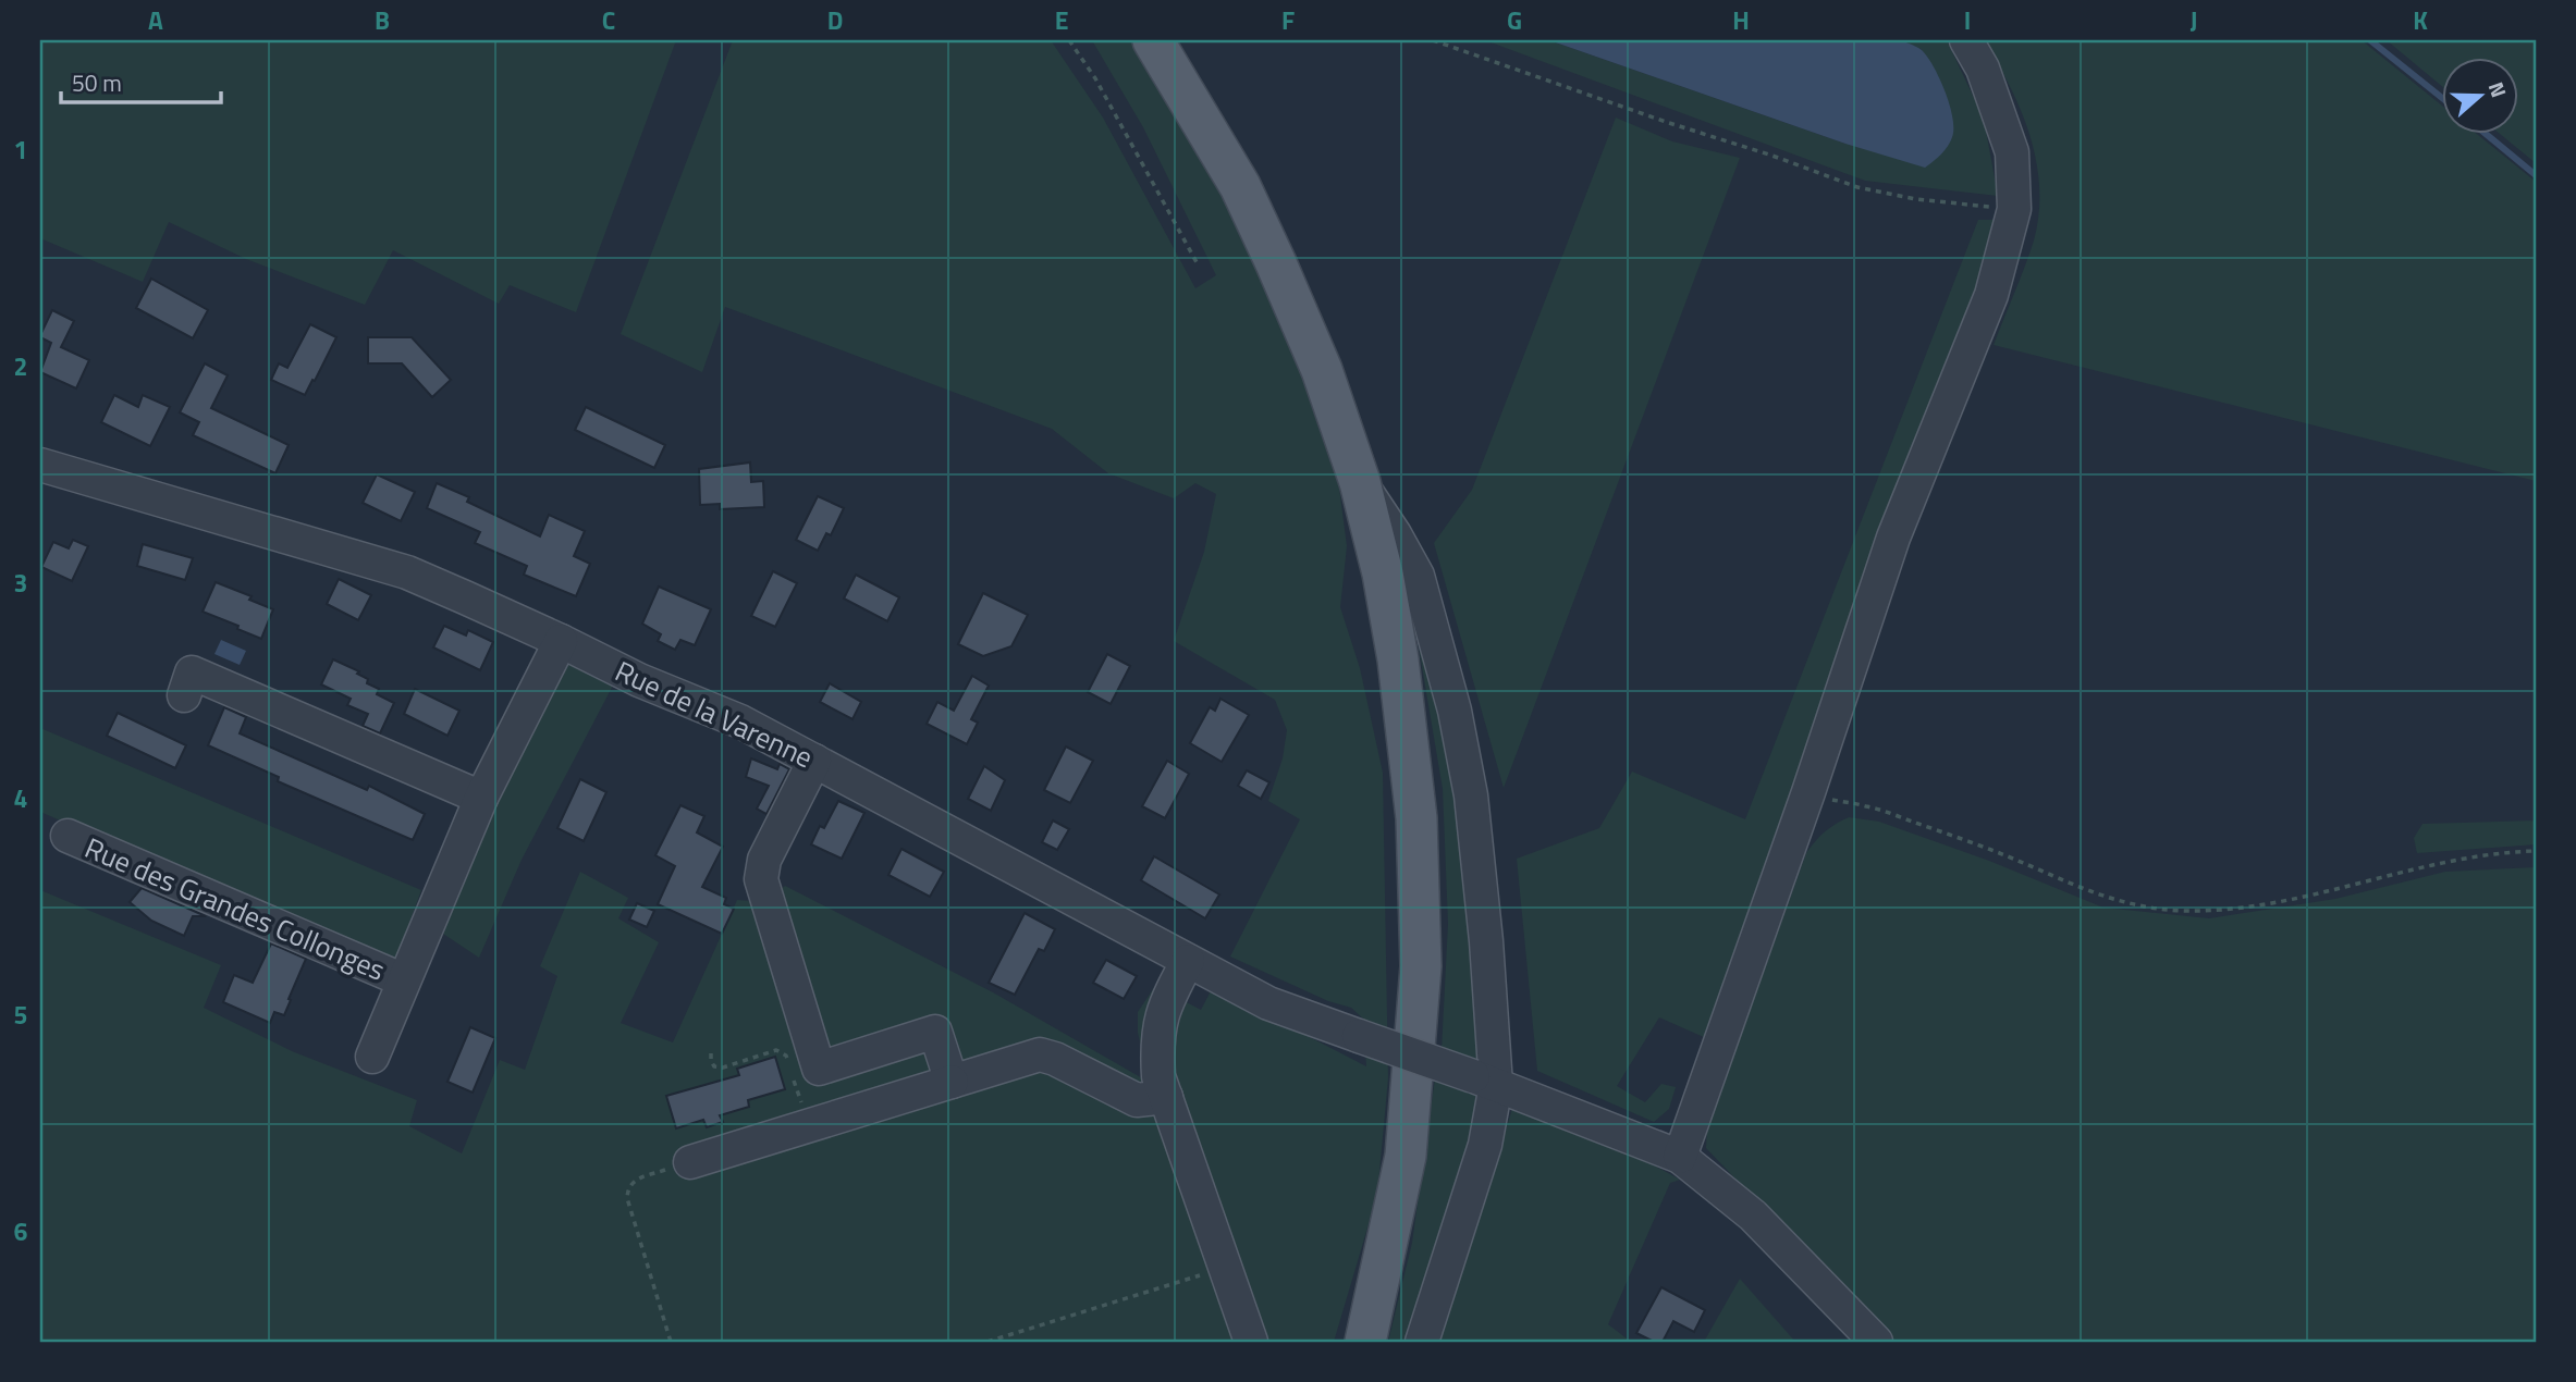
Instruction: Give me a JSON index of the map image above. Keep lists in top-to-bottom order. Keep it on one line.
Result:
{"streets":{"street":["Rue de la Varenne","Rue des Grandes Collonges"]},"crossings":[["Rue de la Varenne","Rue des Grandes Collonges"]],"scale_bar":"50 m","north":"right","grid":{"columns":["A","B","C","D","E","F","G","H","I","J","K"],"rows":["1","2","3","4","5","6"]}}
